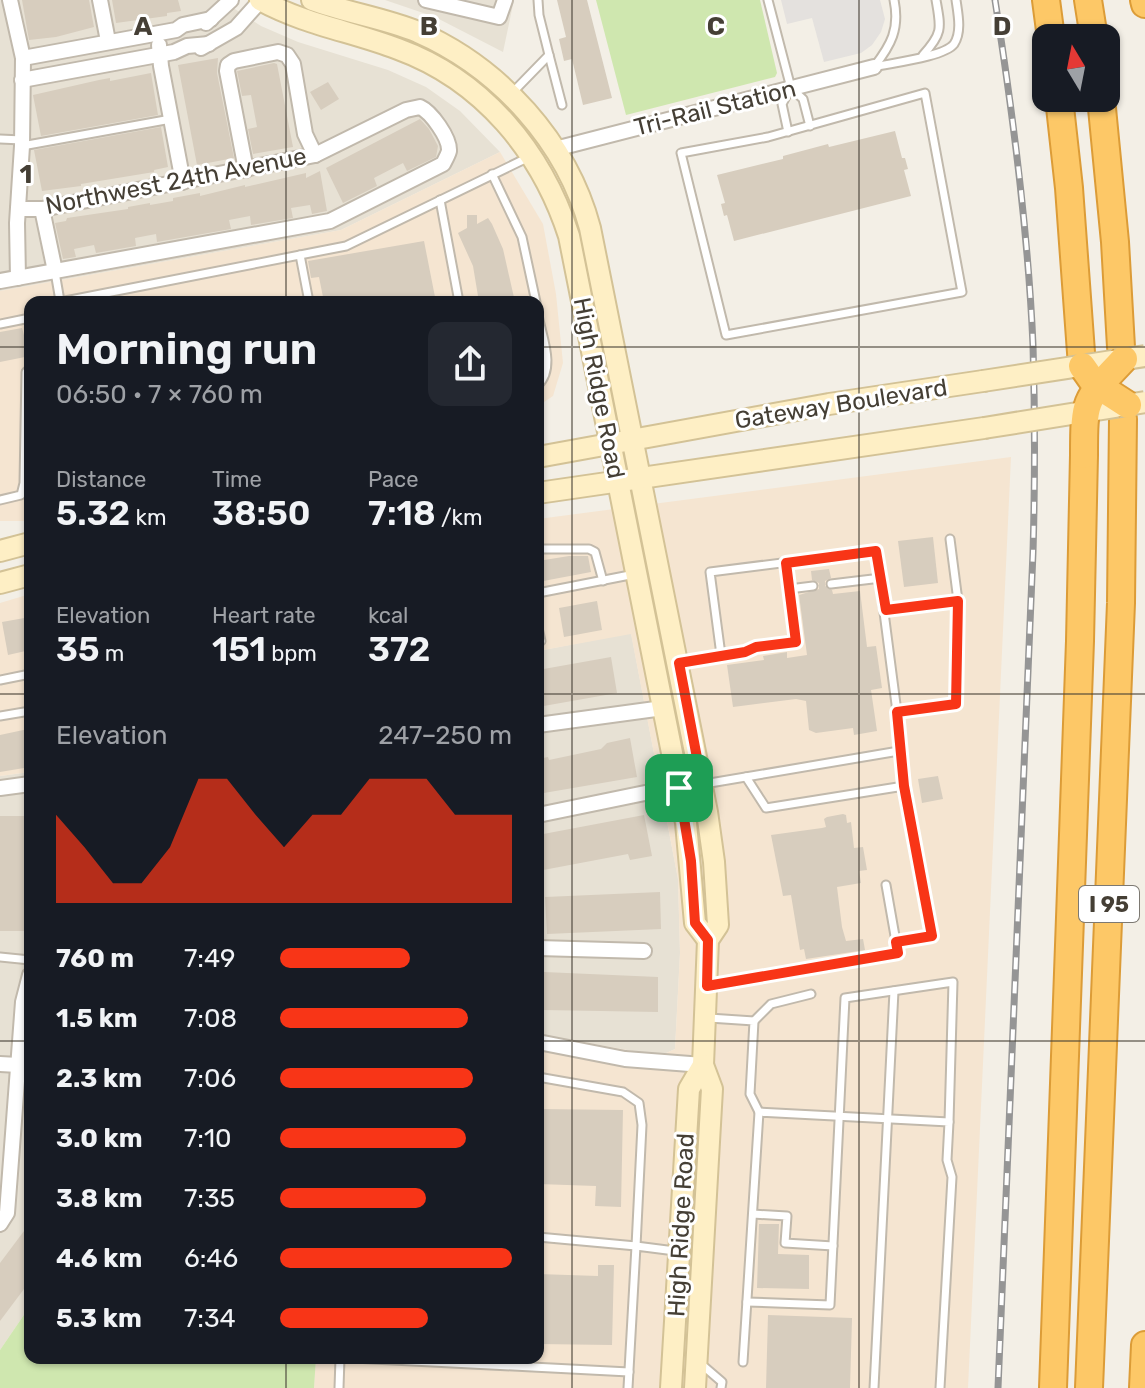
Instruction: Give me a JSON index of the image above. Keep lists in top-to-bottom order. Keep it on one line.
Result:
{"streets":{"highway":["I 95"],"street":["Tri-Rail Station","Northwest 24th Avenue","High Ridge Road","Gateway Boulevard"]},"crossings":[["Tri-Rail Station","High Ridge Road"],["High Ridge Road","Gateway Boulevard"],["Gateway Boulevard","I 95"]],"north":"top","page":{"heading":["Morning run","06:50 · 7 × 760 m"],"stats":[["Distance","5.32 km"],["Time","38:50"],["Pace","7:18 /km"],["Elevation","35 m"],["Heart rate","151 bpm"],["kcal","372"]],"chart":["Elevation","247–250 m"],"list":[{"name":"760 m","note":"7:49"},{"name":"1.5 km","note":"7:08"},{"name":"2.3 km","note":"7:06"},{"name":"3.0 km","note":"7:10"},{"name":"3.8 km","note":"7:35"},{"name":"4.6 km","note":"6:46"},{"name":"5.3 km","note":"7:34"}]},"grid":{"columns":["A","B","C","D"],"rows":["1"]}}
